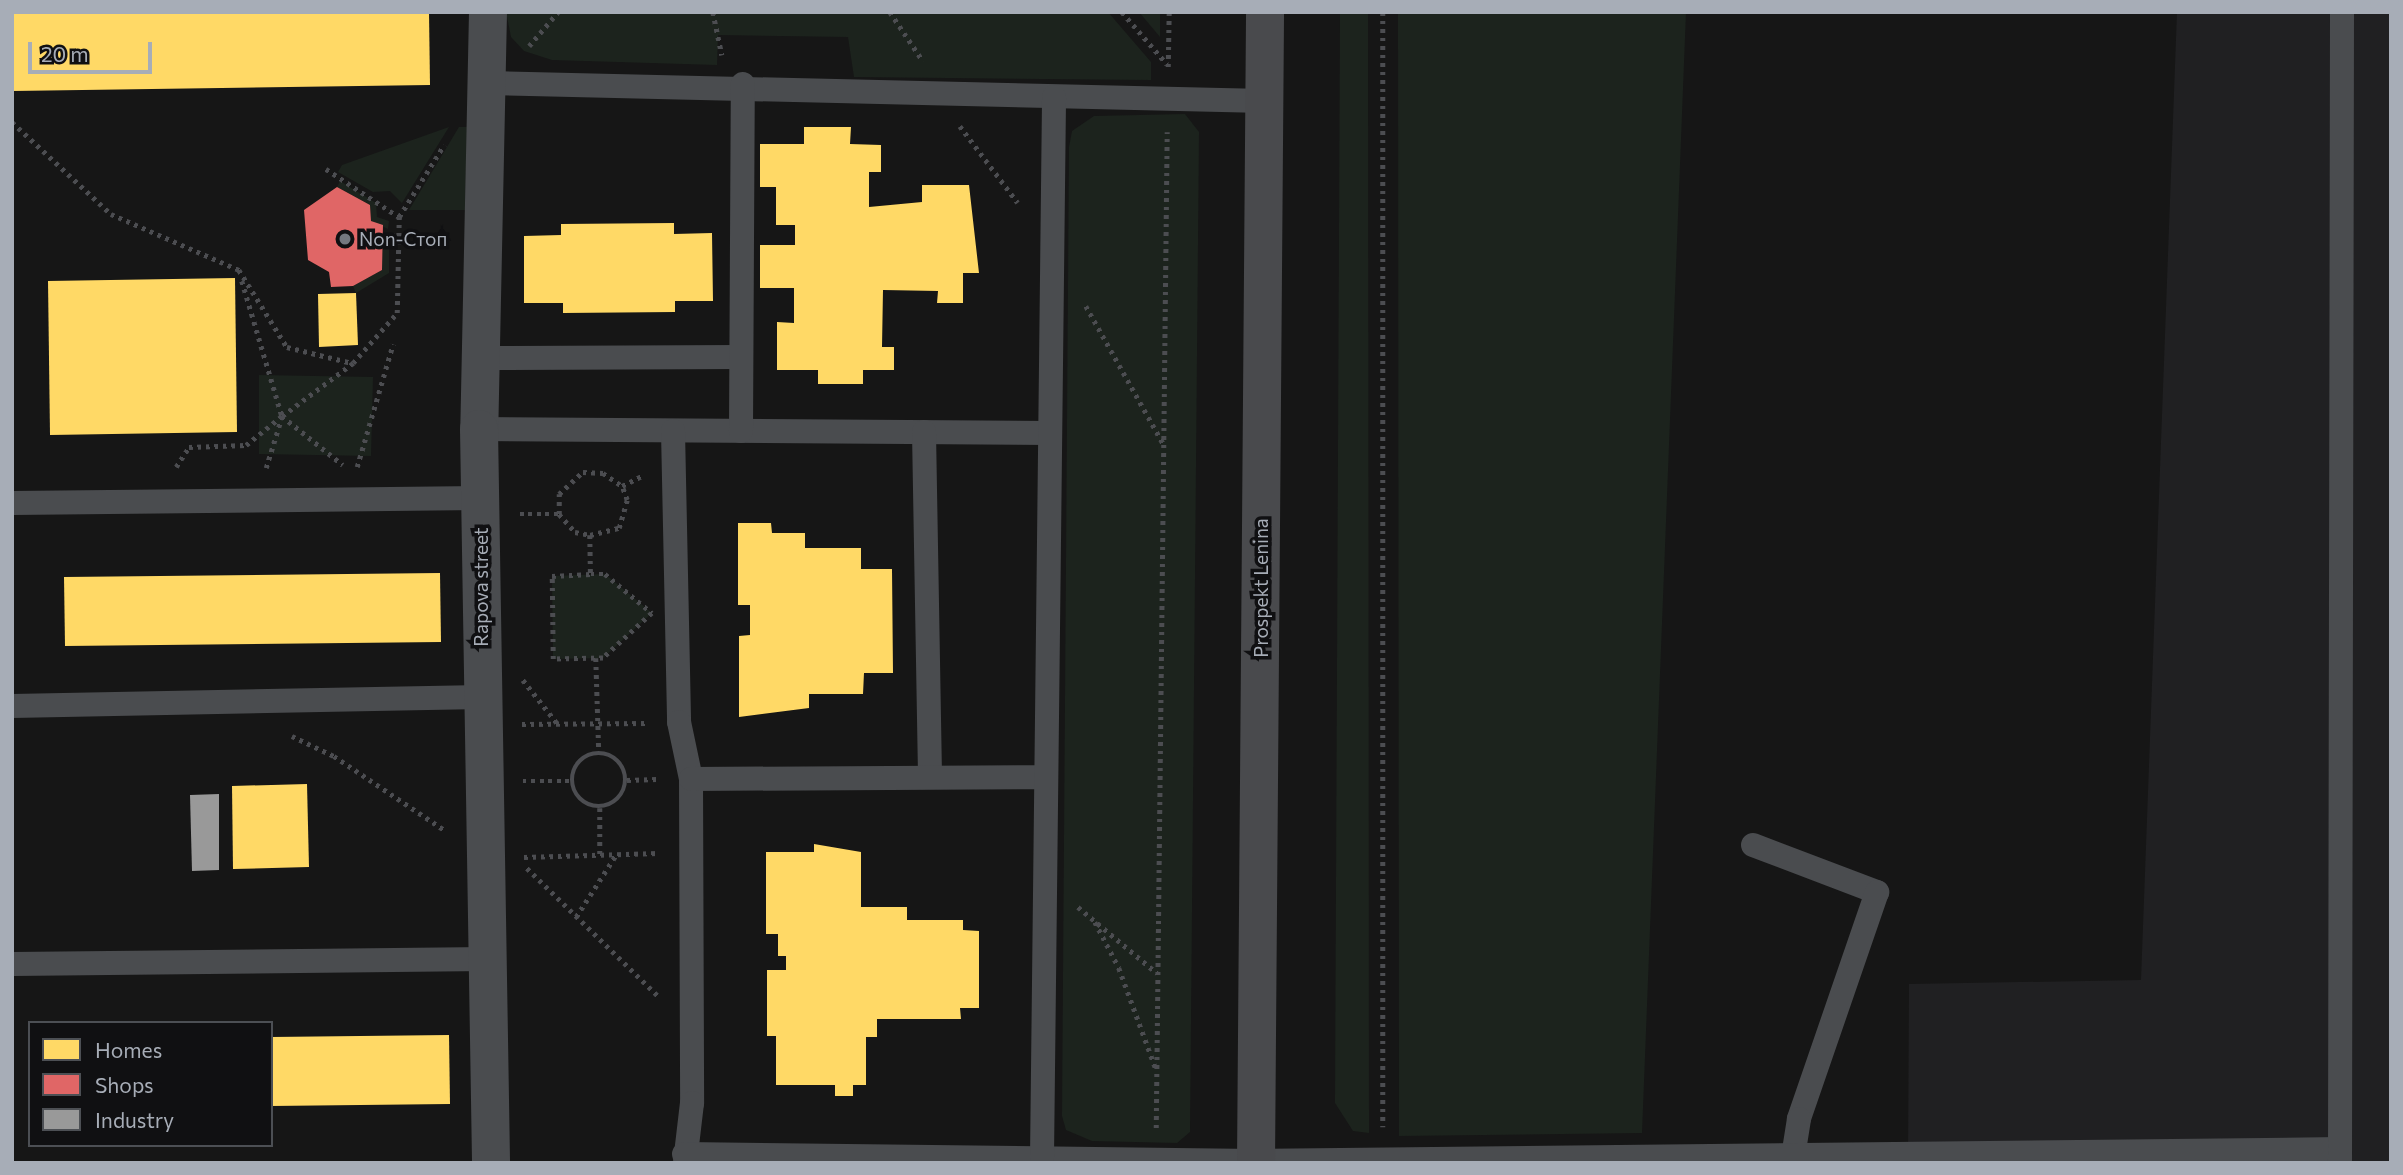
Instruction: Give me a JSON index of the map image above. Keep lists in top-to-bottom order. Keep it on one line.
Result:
{"streets":{"main road":["Prospekt Lenina"],"street":["Rapova street"]},"places":["Non-Стоп"],"legend":["Homes","Shops","Industry"],"scale_bar":"20 m"}
